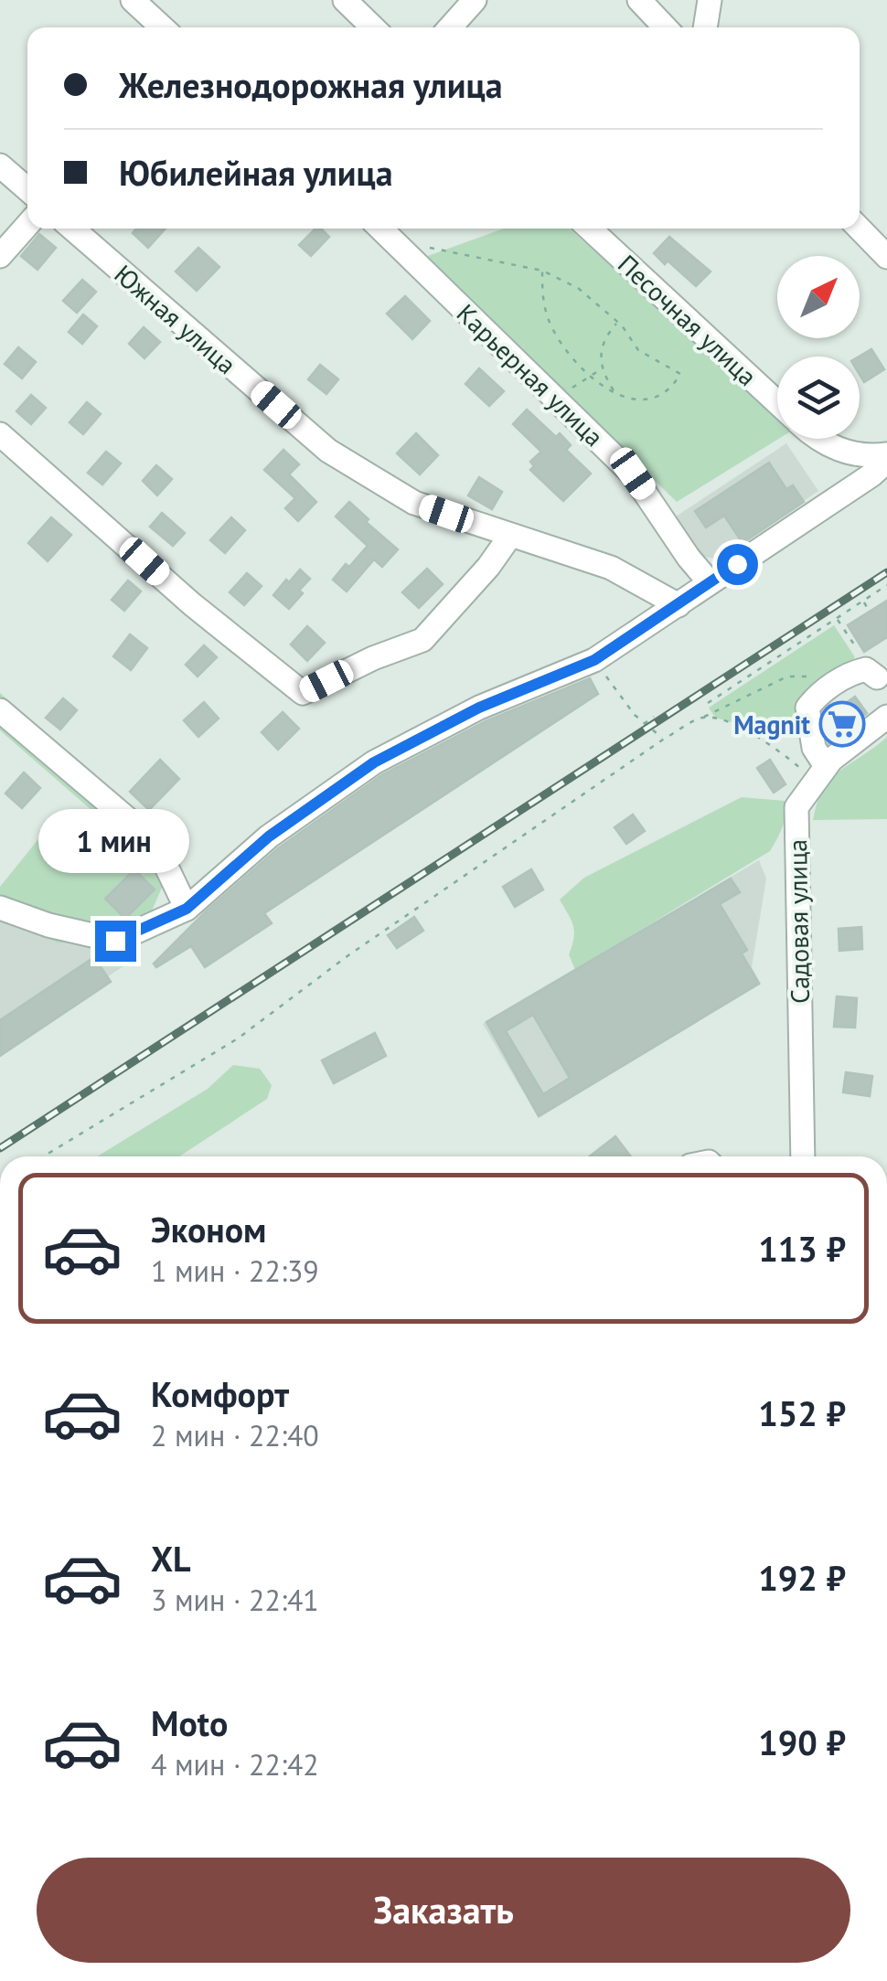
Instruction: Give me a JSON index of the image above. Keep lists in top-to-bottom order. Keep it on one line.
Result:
{"streets":{"street":["Южная улица","Песочная улица","Карьерная улица","Садовая улица"]},"places":{"supermarket":["Magnit"]},"north":"top right","page":{"banner":["Железнодорожная улица","Юбилейная улица"],"bubble":"1 мин","list":[{"name":"Эконом","note":"1 мин · 22:39","value":"113 ₽"},{"name":"Комфорт","note":"2 мин · 22:40","value":"152 ₽"},{"name":"XL","note":"3 мин · 22:41","value":"192 ₽"},{"name":"Moto","note":"4 мин · 22:42","value":"190 ₽"}],"buttons":"Заказать"}}
